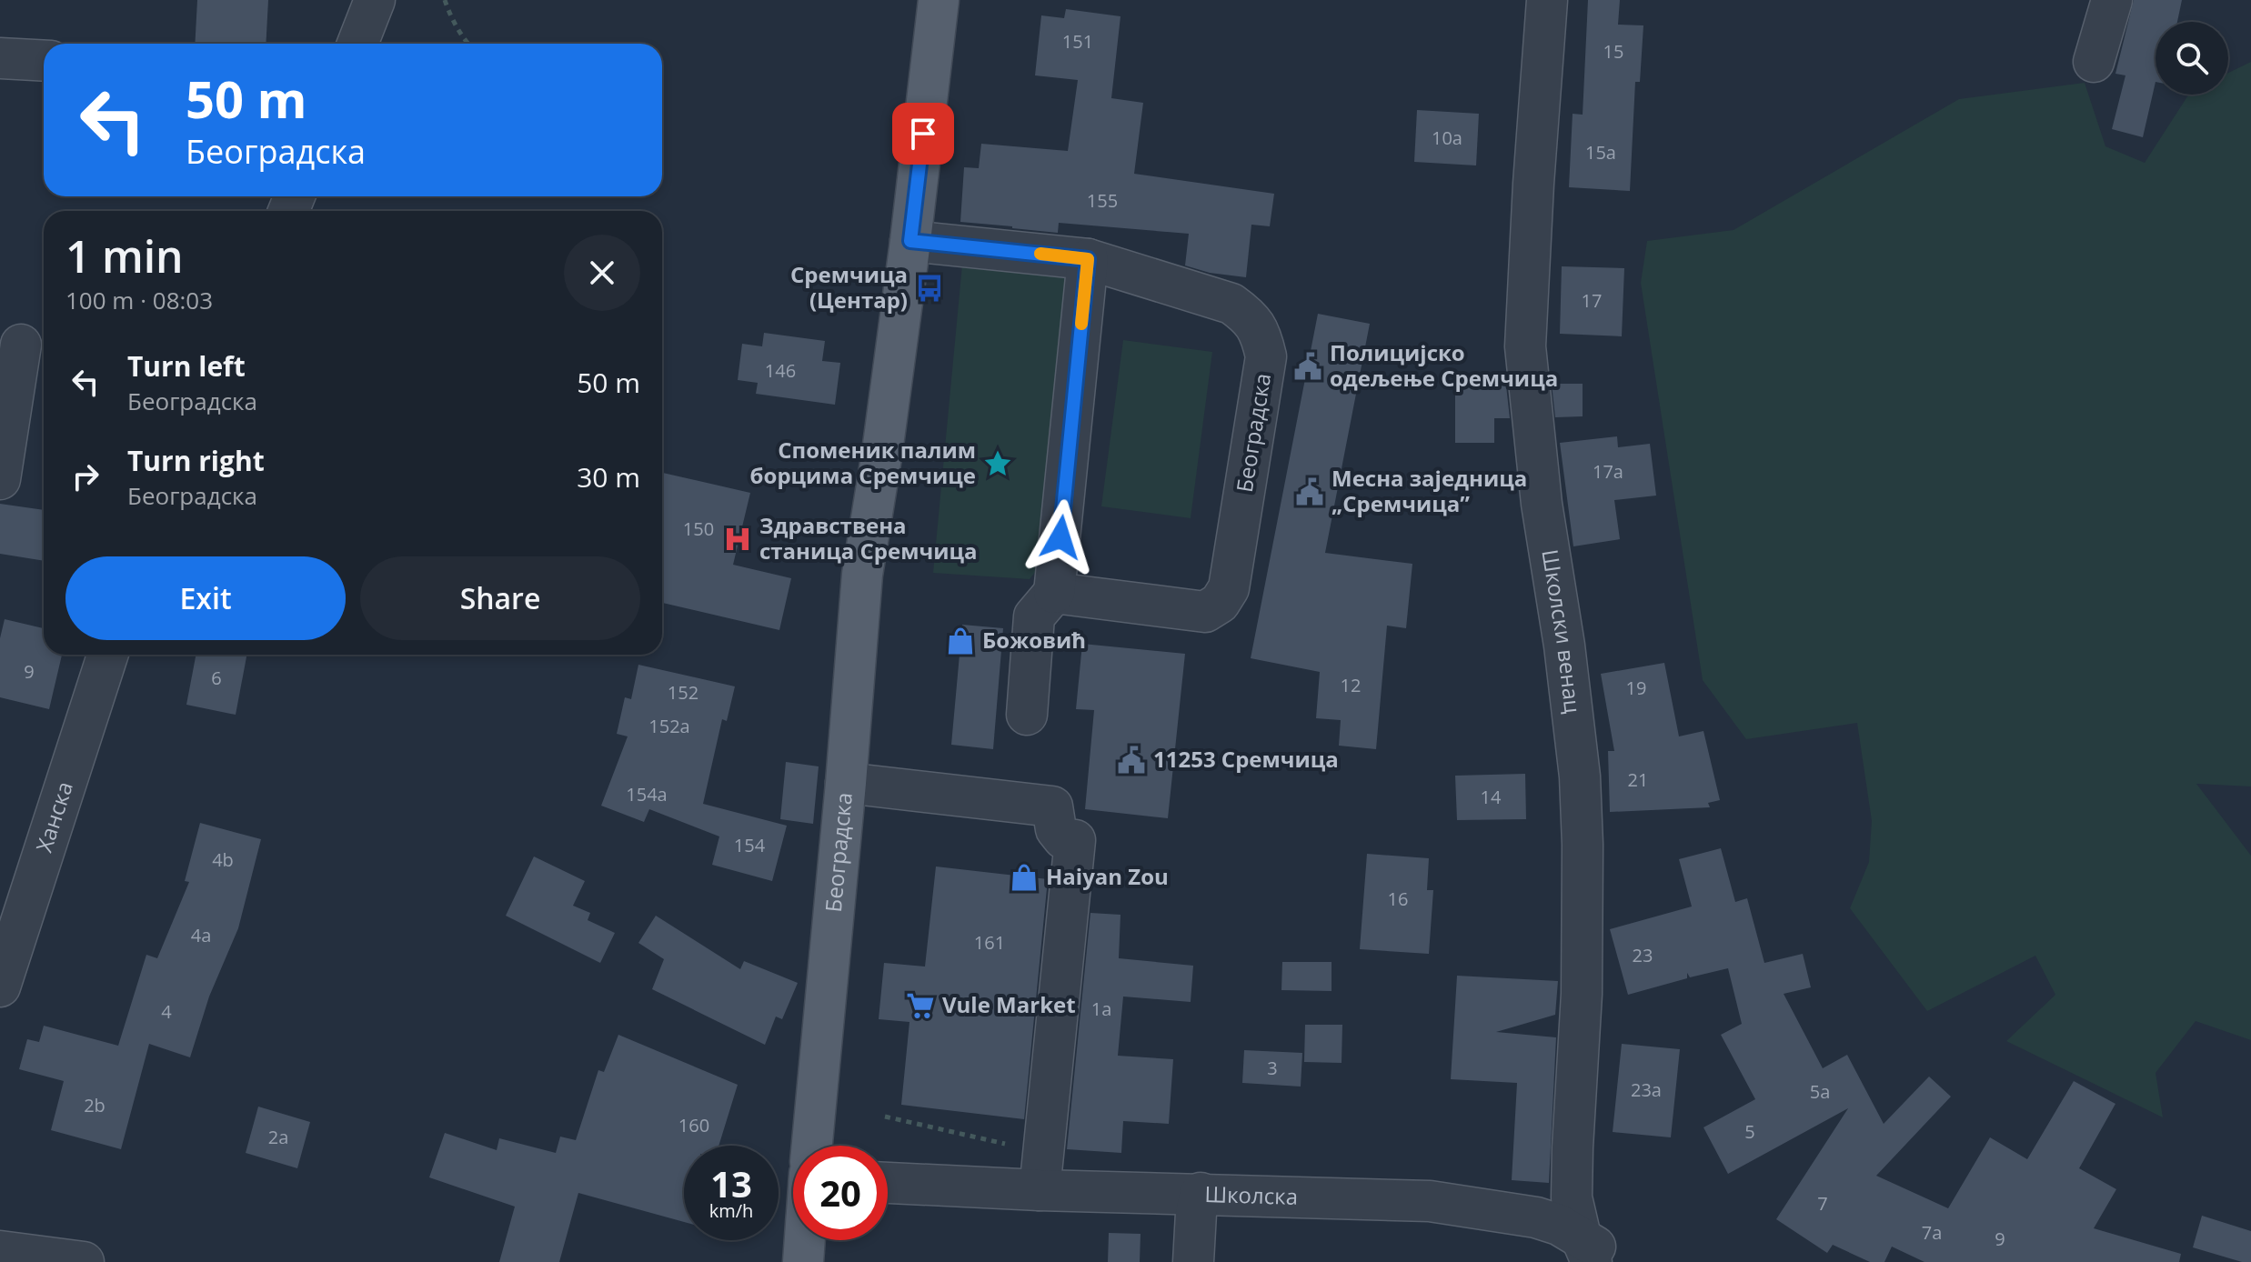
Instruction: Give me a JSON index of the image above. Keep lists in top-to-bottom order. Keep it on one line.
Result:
{"streets":{"main road":["Београдска"],"street":["Школски венац","Ханска","Школска"]},"crossings":[["Школски венац","Школска"]],"places":{"bus stop":["Сремчица (Центар)"],"public building":["Полицијско одељење Сремчица","Месна заједница „Сремчица”","11253 Сремчица"],"place":["Споменик палим борцима Сремчице"],"hospital":["Здравствена станица Сремчица"],"shop":["Божовић","Haiyan Zou"],"supermarket":["Vule Market"]},"house_numbers":["151","15","10a","15a","155","17","146","17a","150","9","6","12","19","152","152a","21","154a","14","154","4b","16","4a","161","23","1a","4","3","23a","5a","2b","160","5","2a","7","7a","9"],"page":{"turn":["50 m","Београдска"],"heading":["1 min","100 m · 08:03"],"list":[{"name":"Turn left","note":"Београдска","value":"50 m"},{"name":"Turn right","note":"Београдска","value":"30 m"}],"buttons":["Exit","Share"],"speed":"13 km/h","limit":"20"}}
